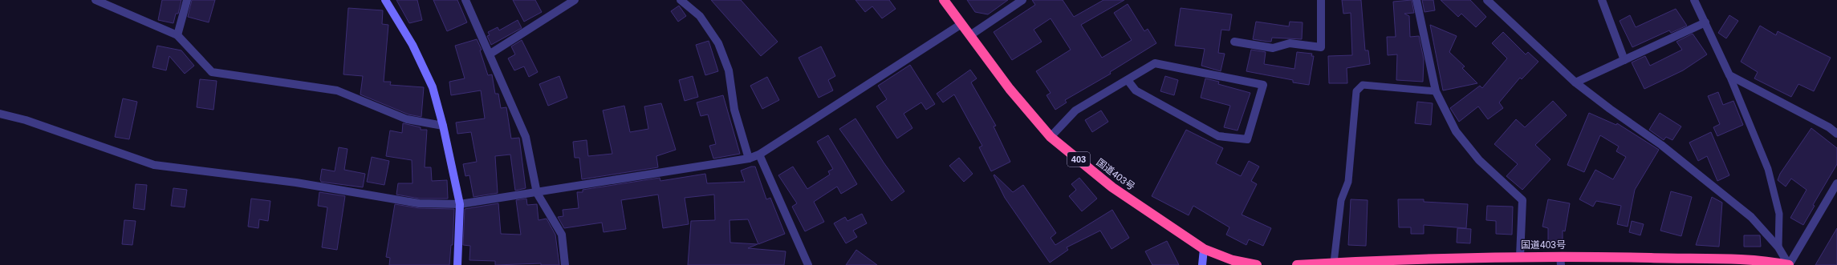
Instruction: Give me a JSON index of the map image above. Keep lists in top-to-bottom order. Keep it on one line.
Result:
{"streets":{"highway":["403","国道403号"]}}
